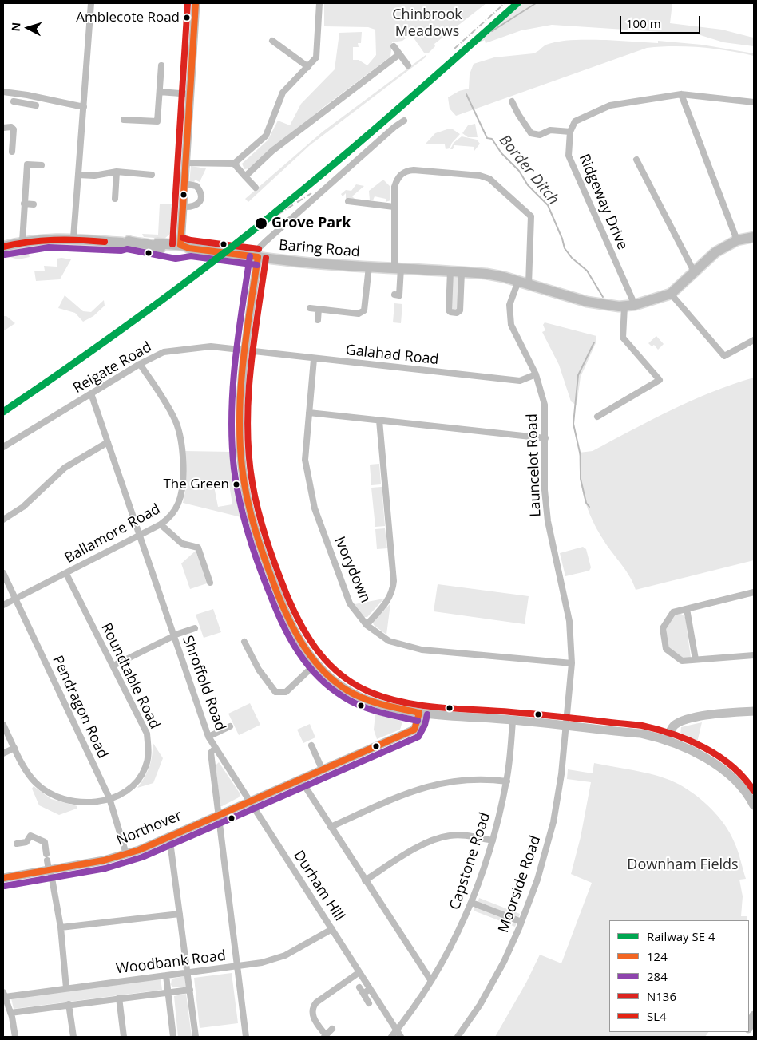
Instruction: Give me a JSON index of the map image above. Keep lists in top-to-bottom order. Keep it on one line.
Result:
{"streets":{"main road":["Baring Road"],"street":["Ridgeway Drive","Galahad Road","Reigate Road","Launcelot Road","Ballamore Road","Ivorydown","Roundtable Road","Shroffold Road","Pendragon Road","Northover","Capstone Road","Moorside Road","Durham Hill","Woodbank Road"]},"crossings":[["Ridgeway Drive","Baring Road"],["Baring Road","Launcelot Road"],["Galahad Road","Reigate Road"],["Galahad Road","Launcelot Road"],["Galahad Road","Ivorydown"],["Reigate Road","Ballamore Road"],["Reigate Road","Shroffold Road"],["Launcelot Road","Ivorydown"],["Launcelot Road","Moorside Road"],["Ballamore Road","Roundtable Road"],["Ballamore Road","Shroffold Road"],["Ballamore Road","Pendragon Road"],["Roundtable Road","Pendragon Road"],["Shroffold Road","Northover"],["Shroffold Road","Durham Hill"],["Shroffold Road","Woodbank Road"],["Pendragon Road","Northover"],["Northover","Durham Hill"],["Capstone Road","Durham Hill"],["Durham Hill","Woodbank Road"]],"water":["Border Ditch"],"parks":["Chinbrook Meadows","Downham Fields"],"places":["Amblecote Road","Grove Park","The Green"],"lines":["transit line 124","transit line N136","transit line SL4","transit line 284"],"legend":["Railway SE 4","124","284","N136","SL4"],"scale_bar":"100 m","north":"left"}
